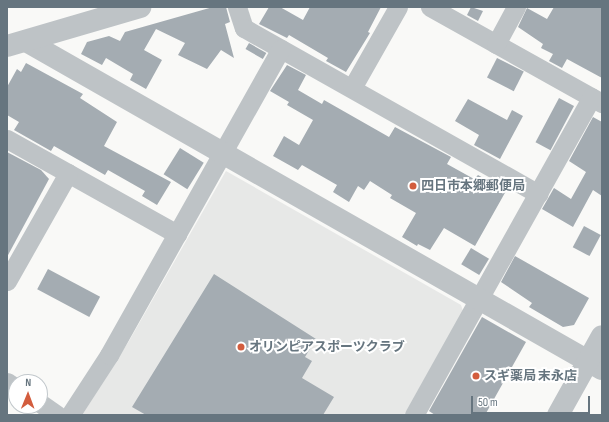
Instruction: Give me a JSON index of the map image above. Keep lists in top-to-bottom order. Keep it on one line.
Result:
{"places":["四日市本郷郵便局","オリンピアスポーツクラブ","スギ薬局 末永店"],"scale_bar":"50 m","north":"top"}
